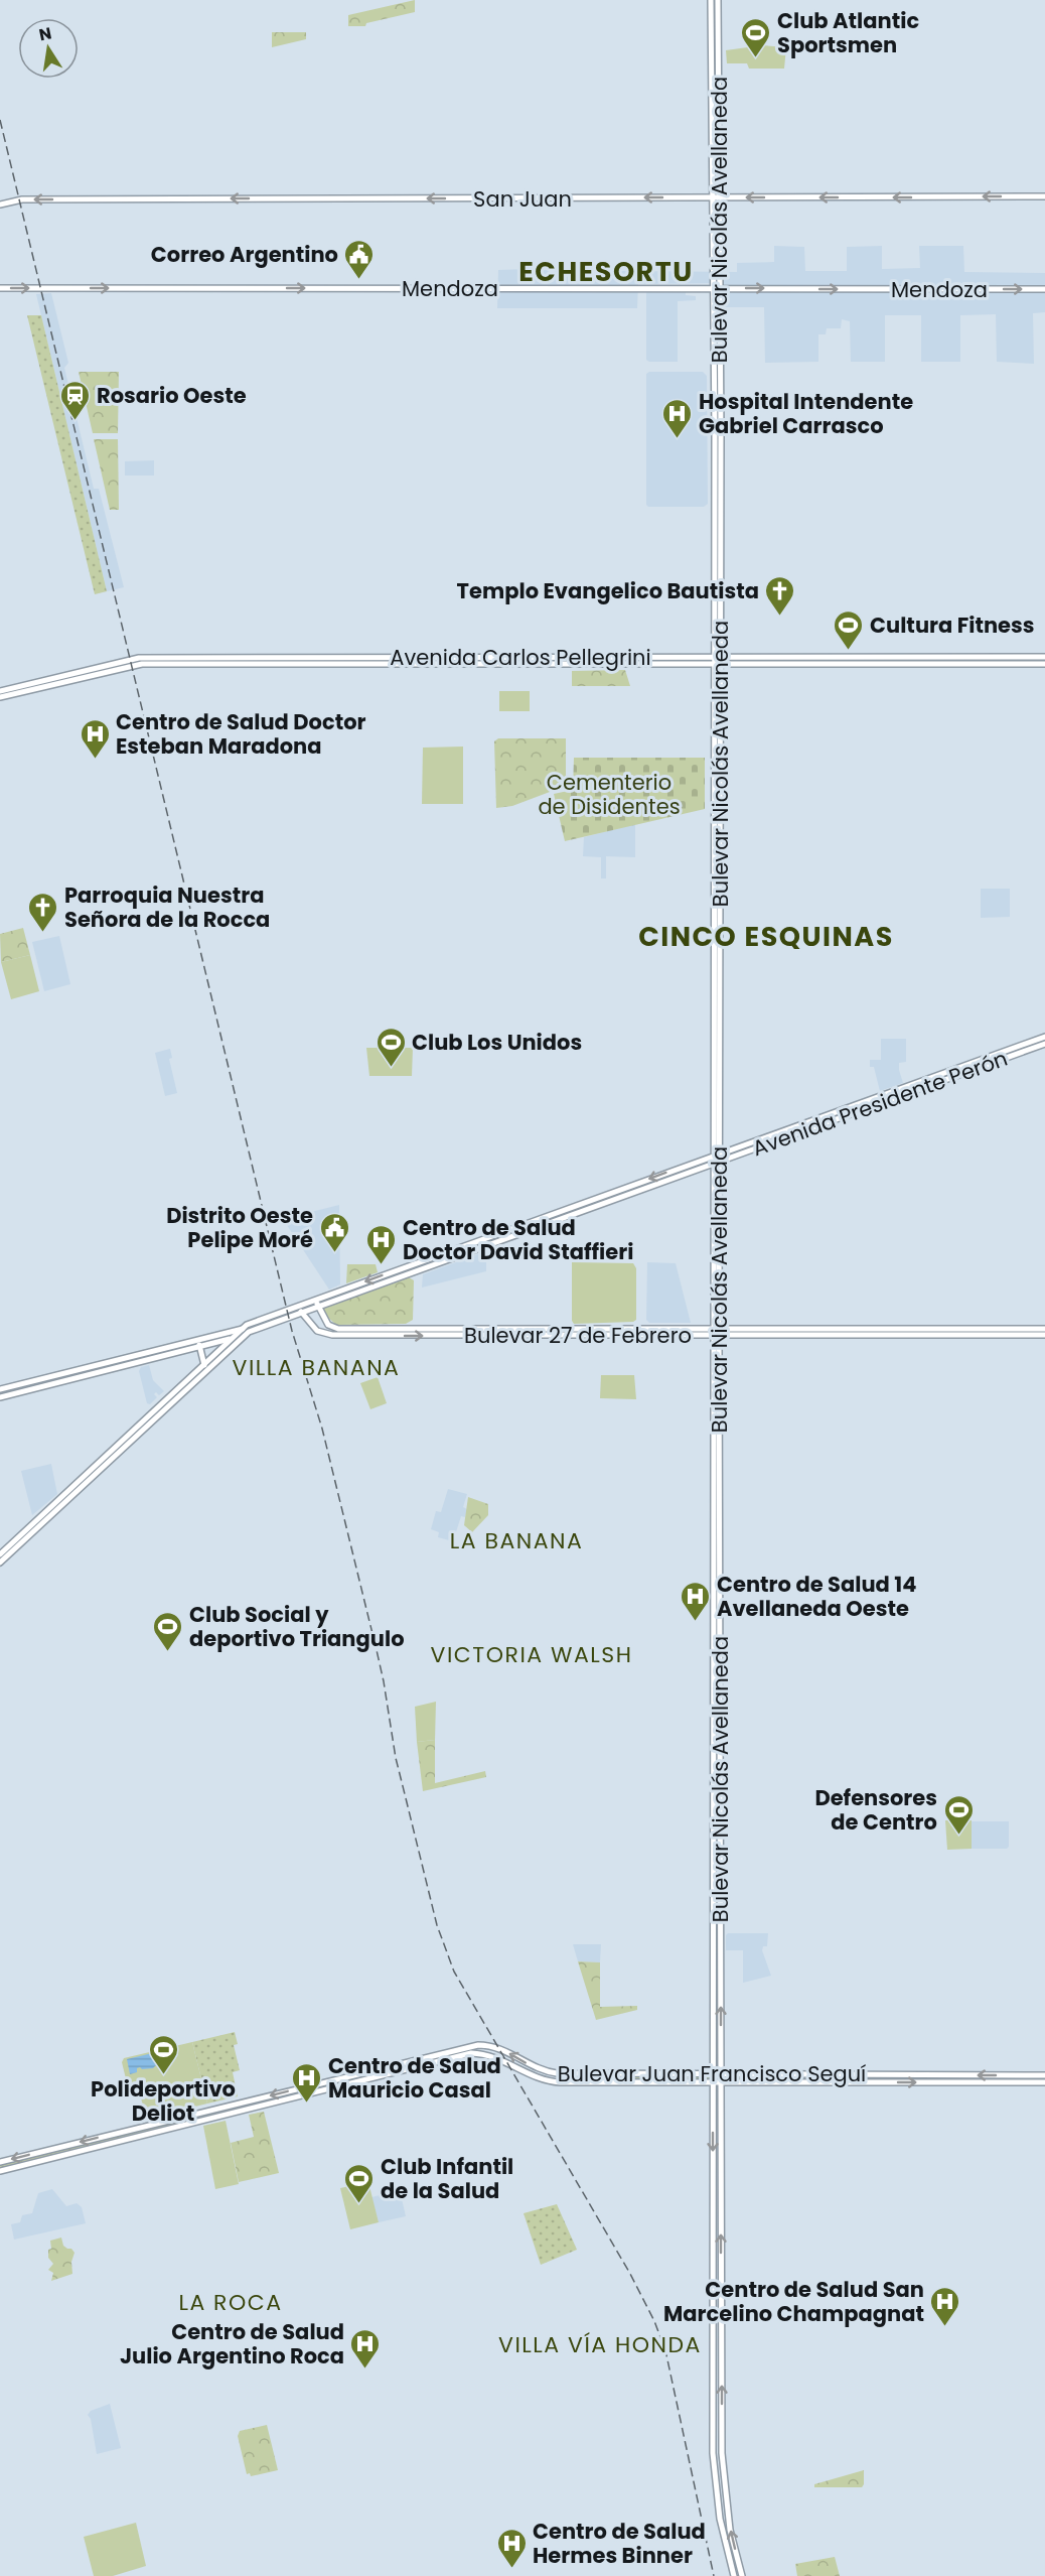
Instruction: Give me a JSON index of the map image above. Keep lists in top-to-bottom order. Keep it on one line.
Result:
{"streets":{"main road":["San Juan","Bulevar Nicolás Avellaneda","Mendoza","Avenida Carlos Pellegrini","Avenida Presidente Perón","Bulevar 27 de Febrero","Bulevar Juan Francisco Seguí"]},"crossings":[["San Juan","Bulevar Nicolás Avellaneda"],["Bulevar Nicolás Avellaneda","Mendoza"],["Bulevar Nicolás Avellaneda","Avenida Carlos Pellegrini"],["Bulevar Nicolás Avellaneda","Avenida Presidente Perón"],["Bulevar Nicolás Avellaneda","Bulevar 27 de Febrero"],["Bulevar Nicolás Avellaneda","Bulevar Juan Francisco Seguí"],["Avenida Presidente Perón","Bulevar 27 de Febrero"]],"one_way":["San Juan","Mendoza"],"districts":["ECHESORTU","CINCO ESQUINAS","VILLA BANANA","LA BANANA","VICTORIA WALSH","LA ROCA","VILLA VÍA HONDA"],"parks":["Cementerio de Disidentes"],"places":{"sports":["Club Atlantic Sportsmen","Cultura Fitness","Club Los Unidos","Club Social y deportivo Triangulo","Defensores de Centro","Polideportivo Deliot","Club Infantil de la Salud"],"public building":["Correo Argentino","Distrito Oeste Pelipe Moré"],"station":["Rosario Oeste"],"hospital":["Hospital Intendente Gabriel Carrasco","Centro de Salud Doctor Esteban Maradona","Centro de Salud Doctor David Staffieri","Centro de Salud 14 Avellaneda Oeste","Centro de Salud Mauricio Casal","Centro de Salud San Marcelino Champagnat","Centro de Salud Julio Argentino Roca","Centro de Salud Hermes Binner"],"church":["Templo Evangelico Bautista","Parroquia Nuestra Señora de la Rocca"]},"north":"top"}
